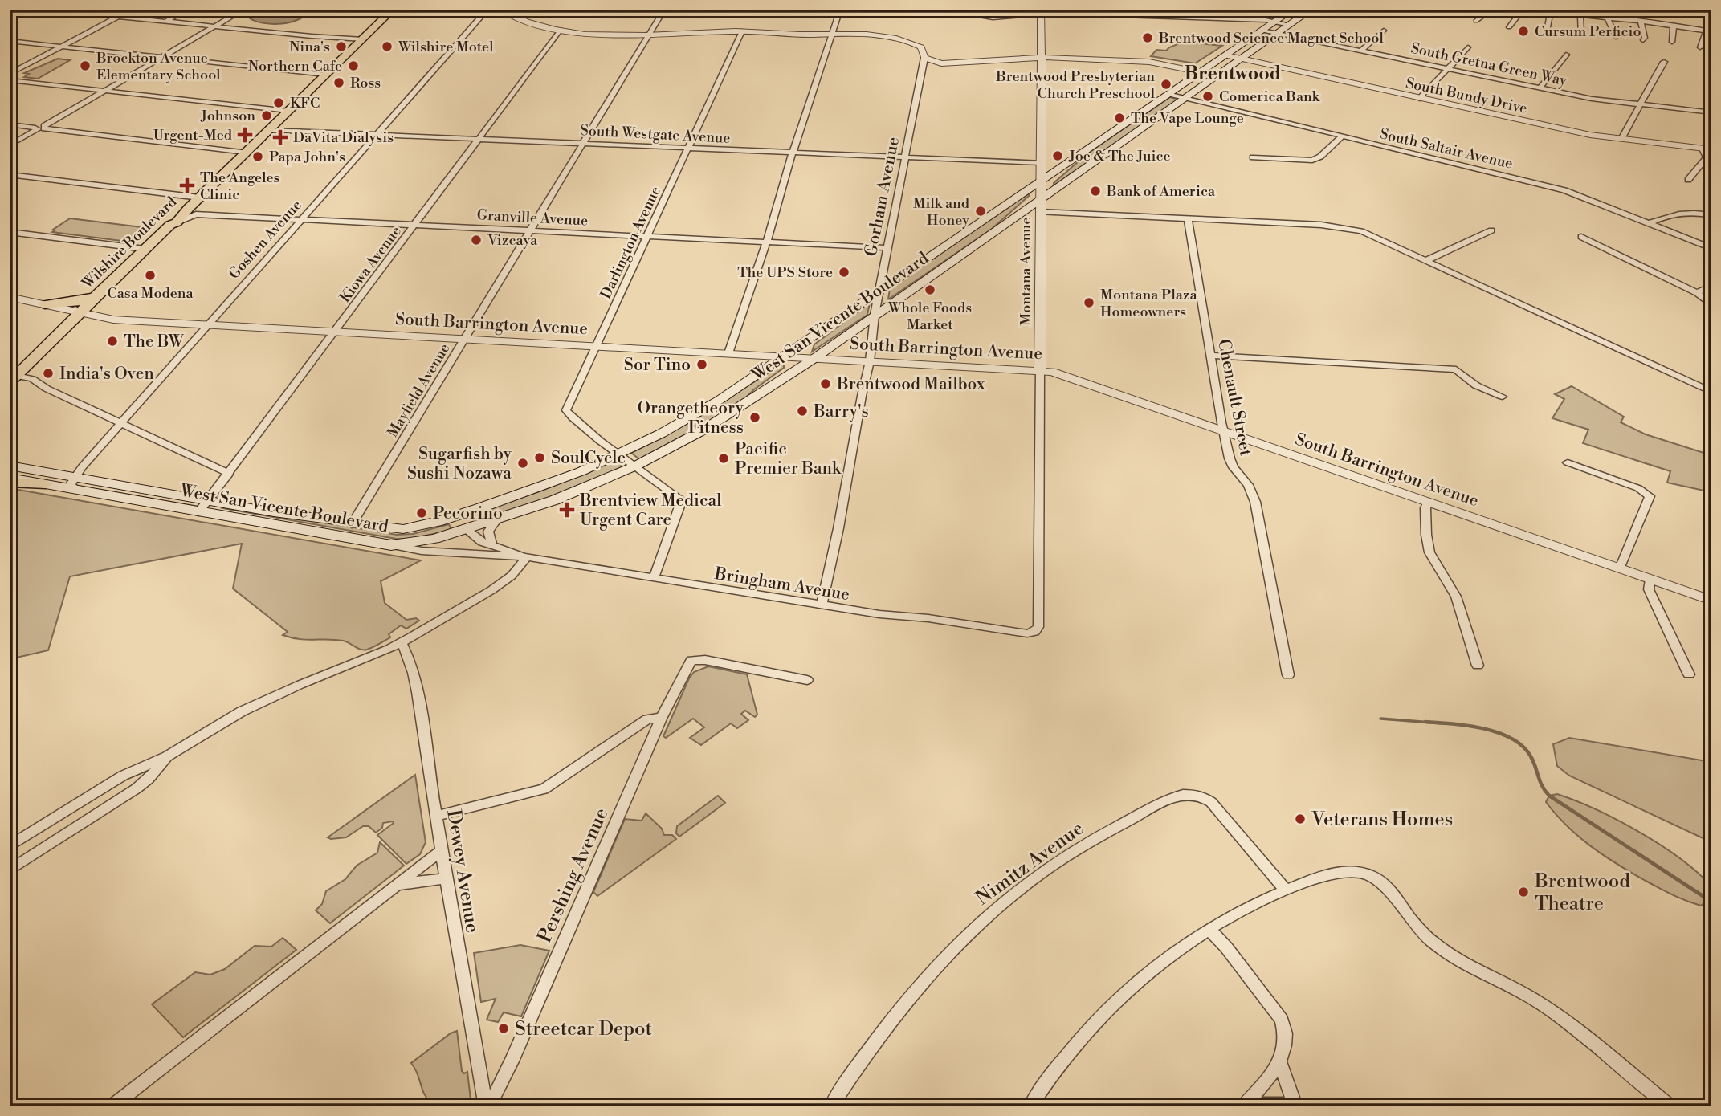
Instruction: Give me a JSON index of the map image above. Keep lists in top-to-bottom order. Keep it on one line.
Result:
{"streets":{"main road":["Wilshire Boulevard","West San Vicente Boulevard"],"street":["South Gretna Green Way","South Bundy Drive","South Westgate Avenue","South Saltair Avenue","Gorham Avenue","Granville Avenue","Goshen Avenue","Darlington Avenue","Kiowa Avenue","Montana Avenue","South Barrington Avenue","Mayfield Avenue","Chenault Street","Bringham Avenue","Nimitz Avenue","Dewey Avenue","Pershing Avenue"]},"crossings":[["South Gretna Green Way","West San Vicente Boulevard"],["South Bundy Drive","West San Vicente Boulevard"],["South Westgate Avenue","Gorham Avenue"],["South Westgate Avenue","Goshen Avenue"],["South Westgate Avenue","Wilshire Boulevard"],["South Westgate Avenue","Darlington Avenue"],["South Westgate Avenue","Kiowa Avenue"],["South Westgate Avenue","Montana Avenue"],["South Westgate Avenue","Mayfield Avenue"],["South Saltair Avenue","West San Vicente Boulevard"],["Gorham Avenue","Granville Avenue"],["Gorham Avenue","West San Vicente Boulevard"],["Gorham Avenue","South Barrington Avenue"],["Gorham Avenue","Bringham Avenue"],["Granville Avenue","Goshen Avenue"],["Granville Avenue","Wilshire Boulevard"],["Granville Avenue","Darlington Avenue"],["Granville Avenue","Kiowa Avenue"],["Granville Avenue","Mayfield Avenue"],["Goshen Avenue","West San Vicente Boulevard"],["Goshen Avenue","South Barrington Avenue"],["Wilshire Boulevard","South Barrington Avenue"],["Darlington Avenue","West San Vicente Boulevard"],["Darlington Avenue","South Barrington Avenue"],["Darlington Avenue","Bringham Avenue"],["Kiowa Avenue","West San Vicente Boulevard"],["Kiowa Avenue","South Barrington Avenue"],["Montana Avenue","West San Vicente Boulevard"],["Montana Avenue","South Barrington Avenue"],["Montana Avenue","Bringham Avenue"],["West San Vicente Boulevard","South Barrington Avenue"],["West San Vicente Boulevard","Mayfield Avenue"],["West San Vicente Boulevard","Bringham Avenue"],["South Barrington Avenue","Mayfield Avenue"],["South Barrington Avenue","Chenault Street"],["Dewey Avenue","Pershing Avenue"]],"districts":["Brentwood"],"places":{"other":["Cursum Perficio","Brentwood Science Magnet School","Nina's","Wilshire Motel","Brockton Avenue Elementary School","Northern Cafe","Ross","Brentwood Presbyterian Church Preschool","Comerica Bank","KFC","Johnson","The Vape Lounge","Joe & The Juice","Papa John's","Bank of America","Milk and Honey","Vizcaya","The UPS Store","Casa Modena","Whole Foods Market","Montana Plaza Homeowners","The BW","Sor Tino","India's Oven","Brentwood Mailbox","Barry's","Orangetheory Fitness","SoulCycle","Pacific Premier Bank","Sugarfish by Sushi Nozawa","Pecorino","Veterans Homes","Brentwood Theatre","Streetcar Depot"],"health":["Urgent-Med","DaVita Dialysis","The Angeles Clinic","Brentview Medical Urgent Care"]}}
